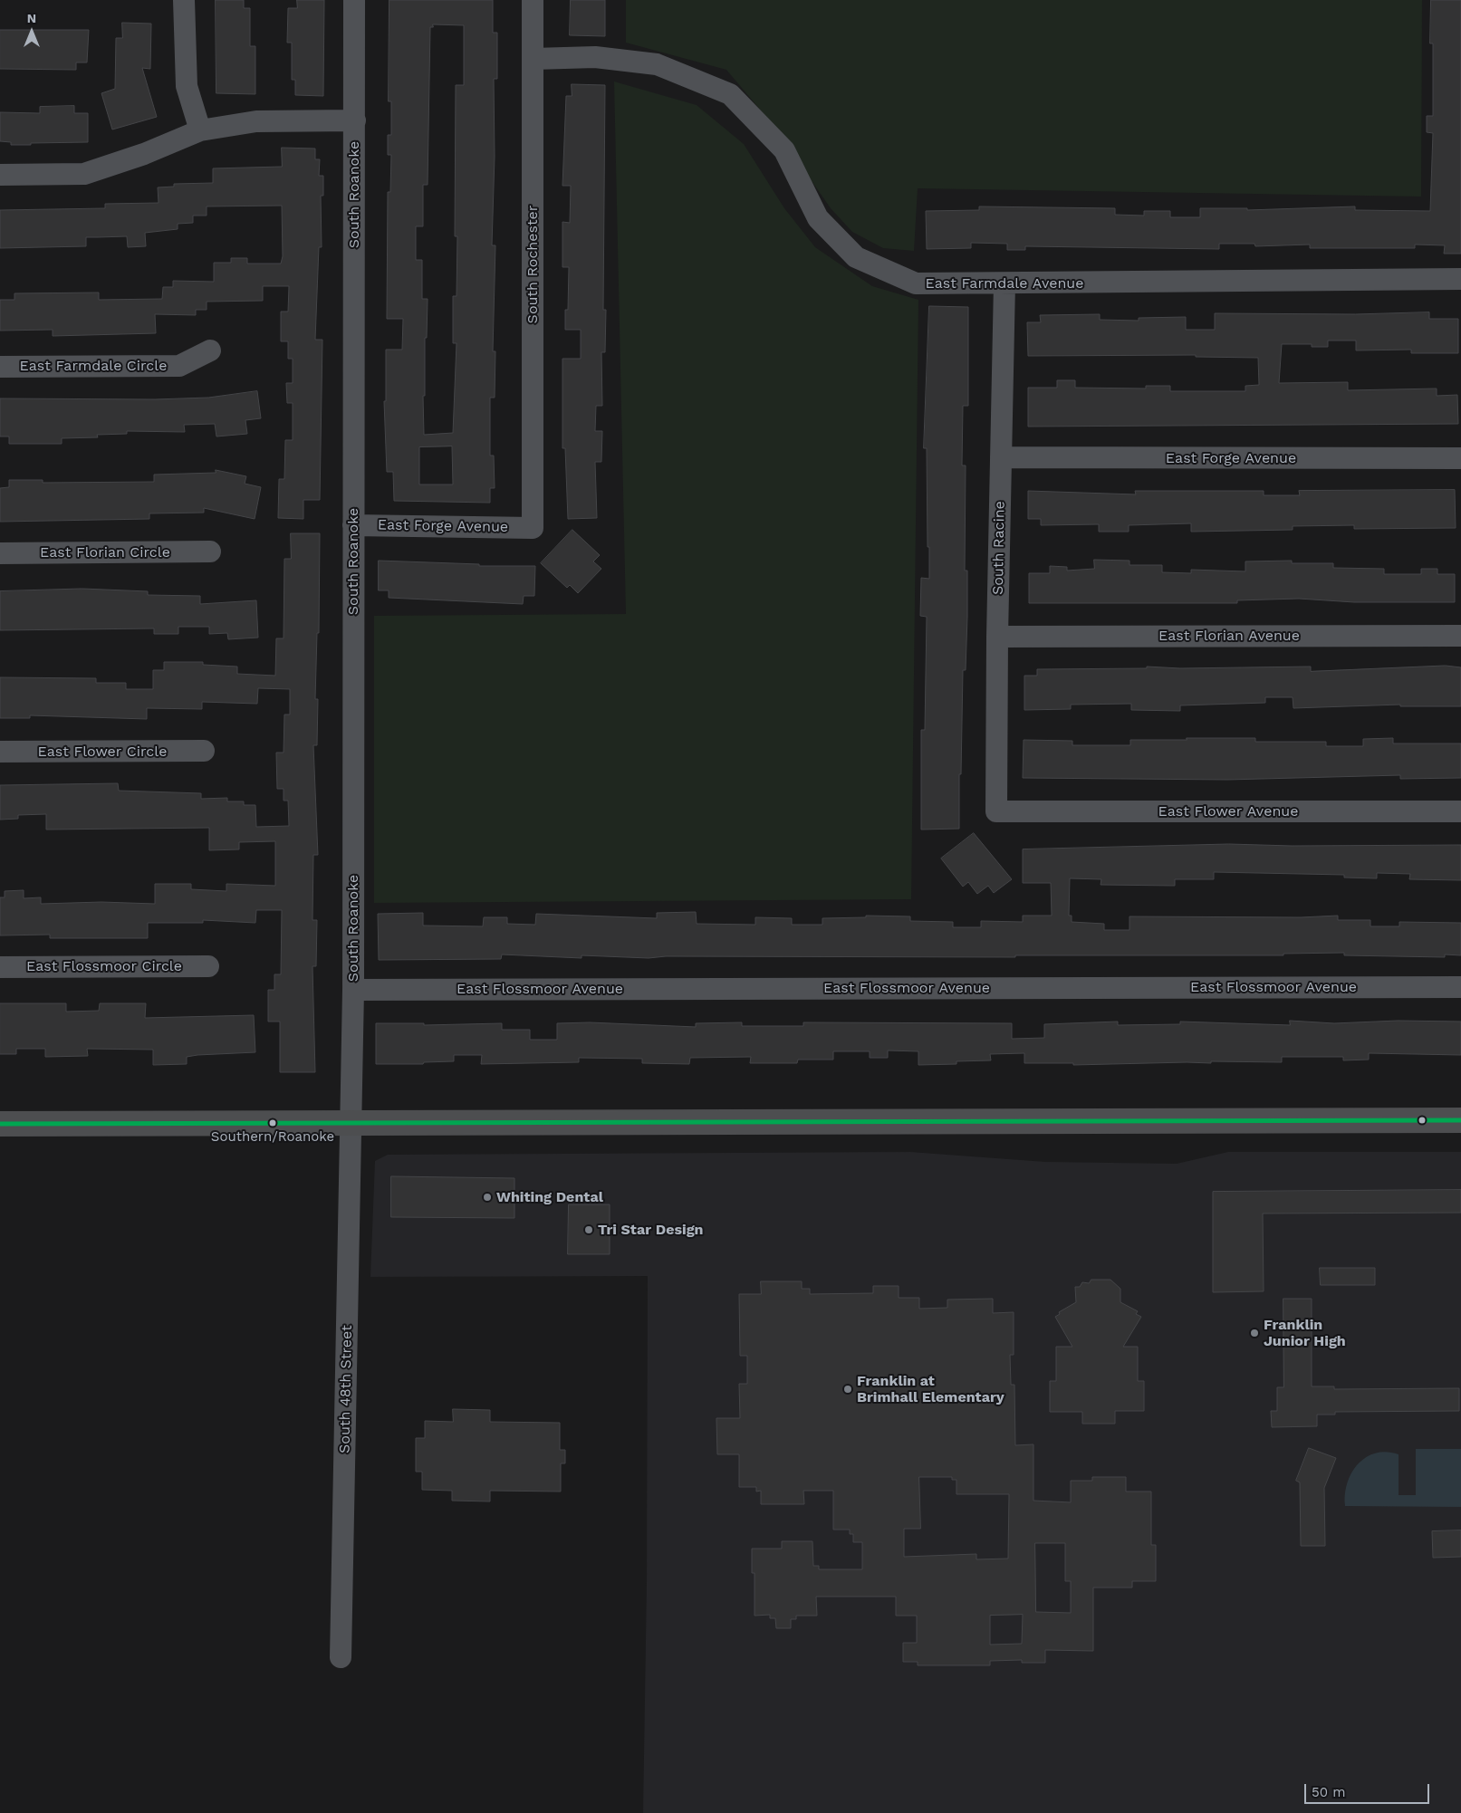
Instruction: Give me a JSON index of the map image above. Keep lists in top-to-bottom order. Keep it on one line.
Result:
{"streets":{"street":["South Roanoke","South Rochester","East Farmdale Avenue","East Farmdale Circle","East Forge Avenue","South Racine","East Florian Circle","East Florian Avenue","East Flower Circle","East Flower Avenue","East Flossmoor Circle","East Flossmoor Avenue","South 48th Street"]},"crossings":[["South Roanoke","East Forge Avenue"],["South Roanoke","East Flossmoor Avenue"],["South Roanoke","South 48th Street"],["South Rochester","East Farmdale Avenue"],["South Rochester","East Forge Avenue"],["East Farmdale Avenue","South Racine"],["East Forge Avenue","South Racine"],["South Racine","East Florian Avenue"],["South Racine","East Flower Avenue"]],"places":["Southern/Roanoke","Whiting Dental","Tri Star Design","Franklin Junior High","Franklin at Brimhall Elementary"],"scale_bar":"50 m","north":"top"}
